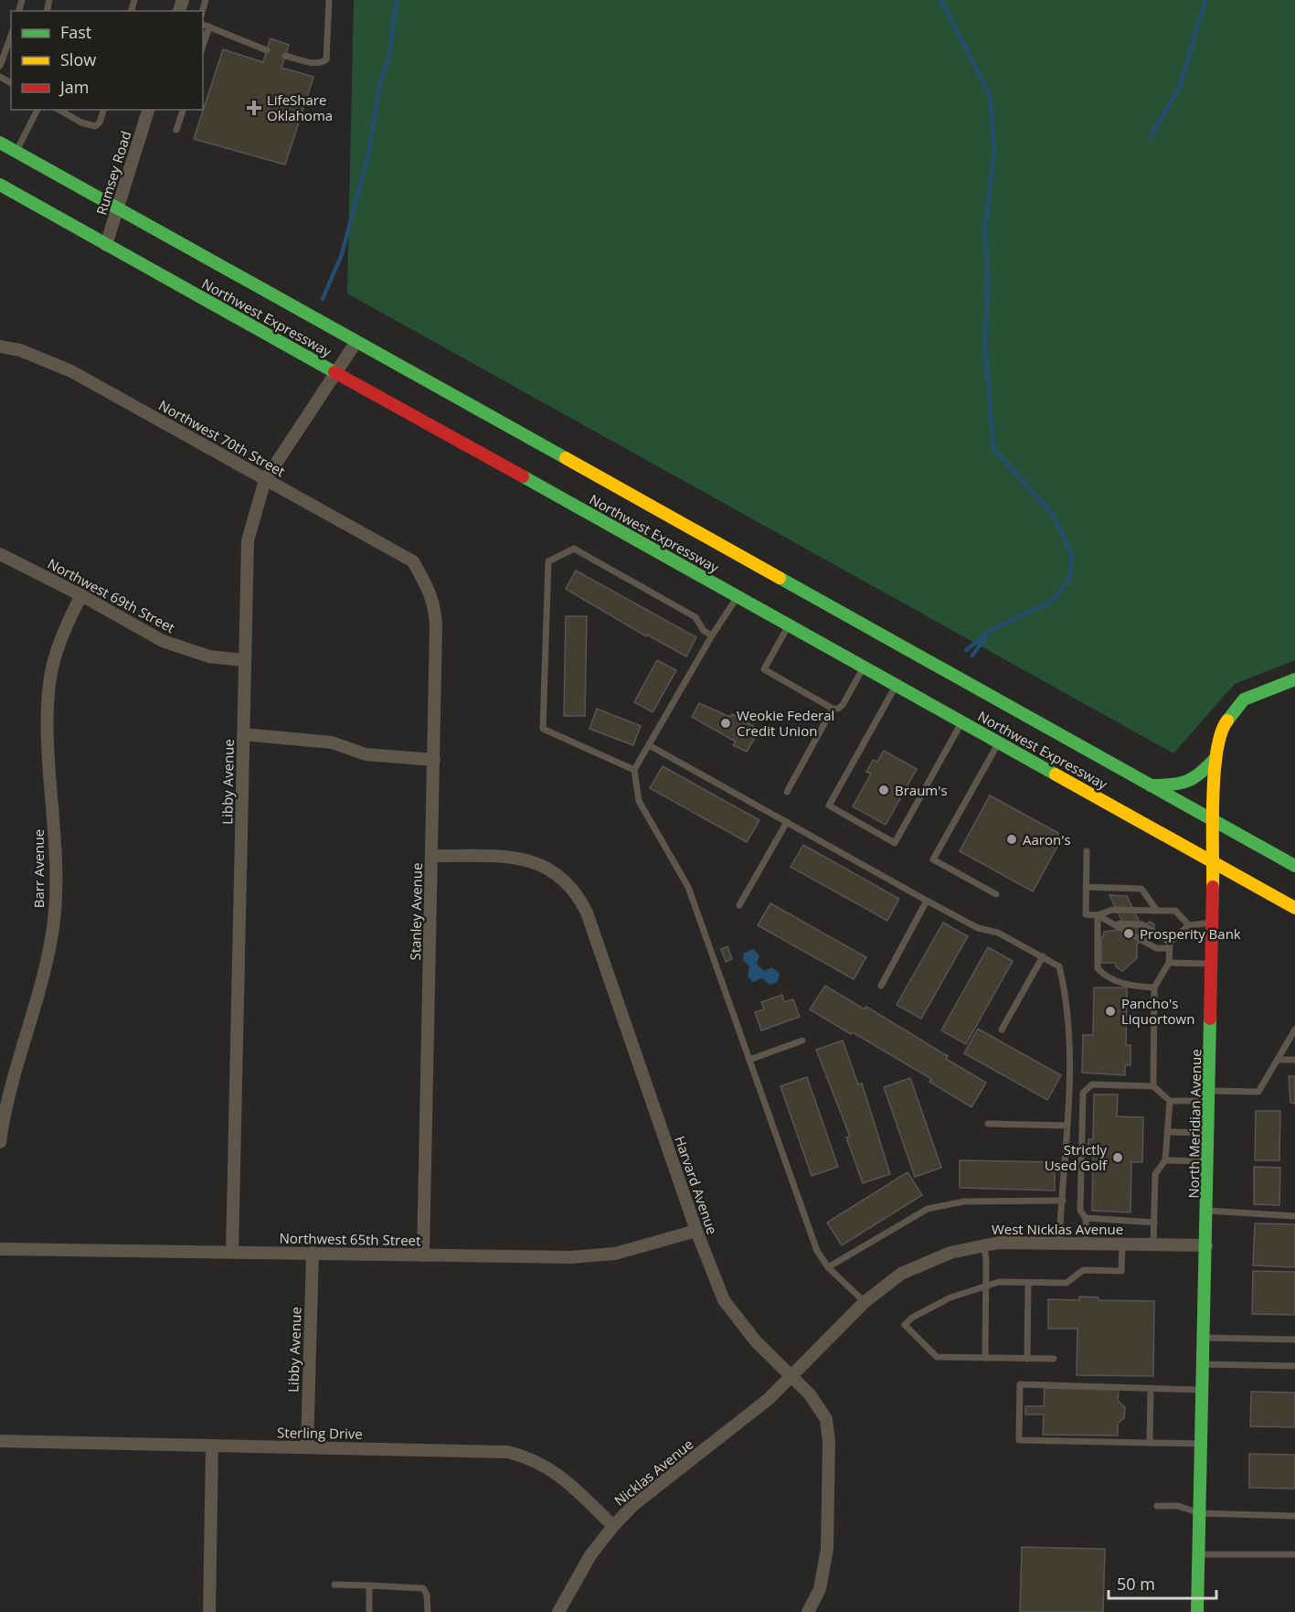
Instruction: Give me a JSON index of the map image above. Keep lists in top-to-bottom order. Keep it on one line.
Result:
{"streets":{"main road":["Northwest Expressway","North Meridian Avenue"],"street":["Rumsey Road","Northwest 70th Street","Northwest 69th Street","Libby Avenue","Barr Avenue","Stanley Avenue","Harvard Avenue","West Nicklas Avenue","Northwest 65th Street","Sterling Drive","Nicklas Avenue"]},"crossings":[["Rumsey Road","Northwest Expressway"],["Northwest Expressway","Libby Avenue"],["Northwest Expressway","North Meridian Avenue"],["Northwest 70th Street","Libby Avenue"],["Northwest 70th Street","Stanley Avenue"],["Northwest 69th Street","Libby Avenue"],["Northwest 69th Street","Barr Avenue"],["Libby Avenue","Northwest 65th Street"],["Libby Avenue","Sterling Drive"],["Stanley Avenue","Harvard Avenue"],["Stanley Avenue","Northwest 65th Street"],["North Meridian Avenue","West Nicklas Avenue"],["Harvard Avenue","West Nicklas Avenue"],["Harvard Avenue","Northwest 65th Street"],["Harvard Avenue","Nicklas Avenue"],["West Nicklas Avenue","Nicklas Avenue"],["Sterling Drive","Nicklas Avenue"]],"places":{"health":["LifeShare Oklahoma"],"other":["Weokie Federal Credit Union","Braum's","Aaron's","Prosperity Bank","Pancho's Liquortown","Strictly Used Golf"]},"legend":["Fast","Slow","Jam"],"scale_bar":"50 m"}
